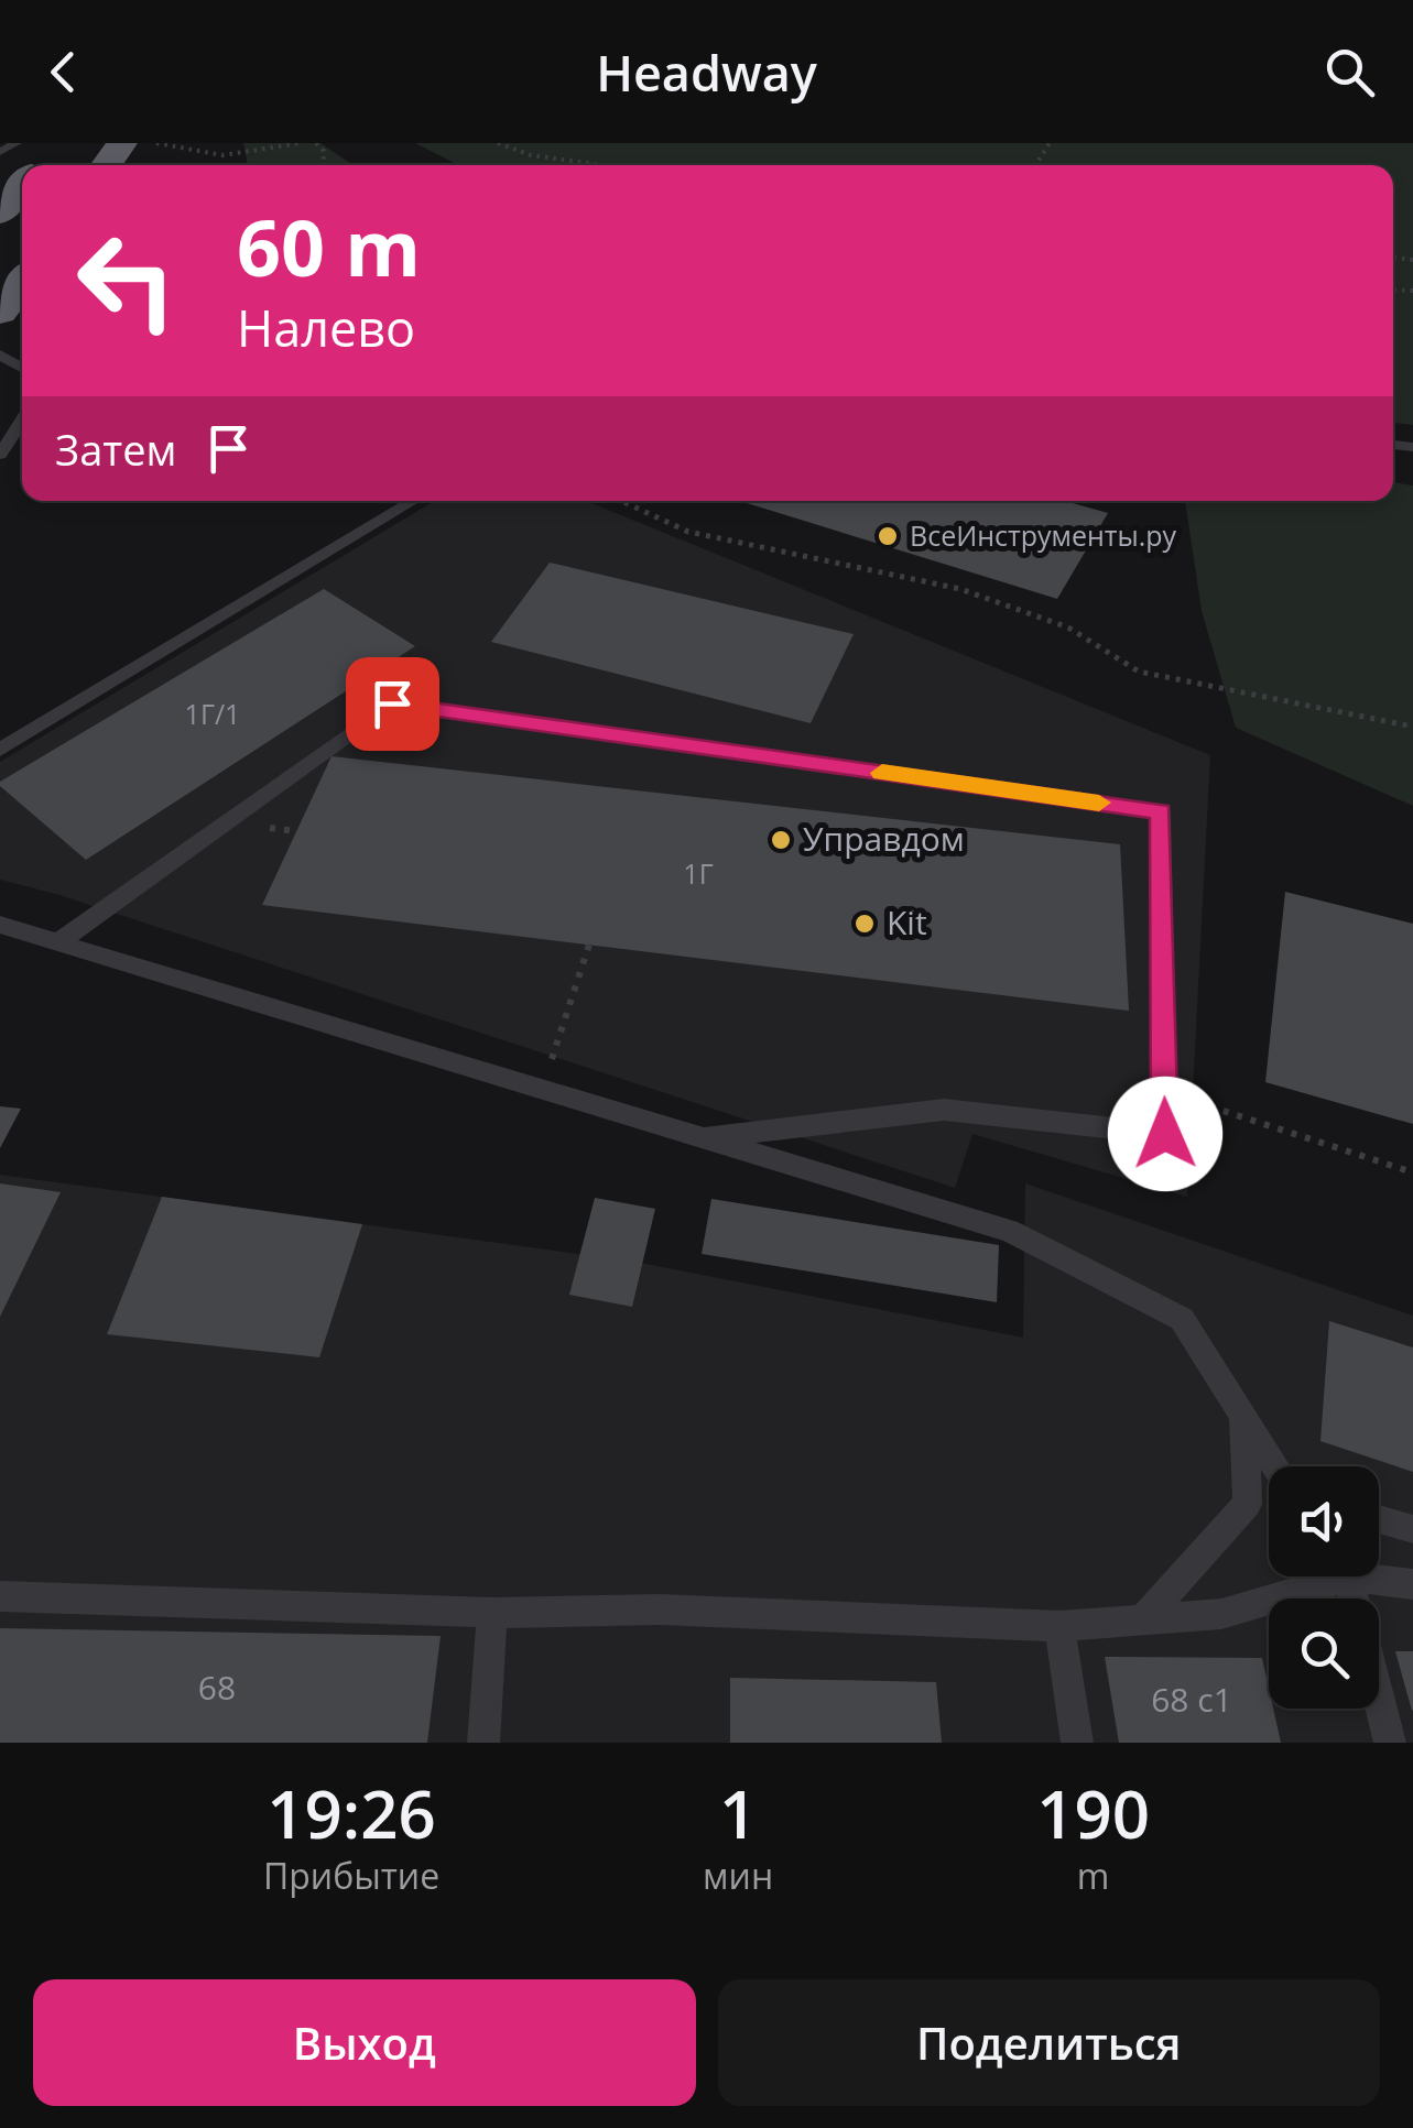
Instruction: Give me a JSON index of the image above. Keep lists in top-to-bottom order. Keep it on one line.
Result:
{"places":["ВсеИнструменты.ру","Управдом","Kit"],"house_numbers":["1Г/1","1Г","68","68 с1"],"page":{"header":"Headway","turn":["60 m","Налево"],"then":"Затем","eta":["19:26","Прибытие","1","мин","190","m"],"buttons":["Выход","Поделиться"]}}
